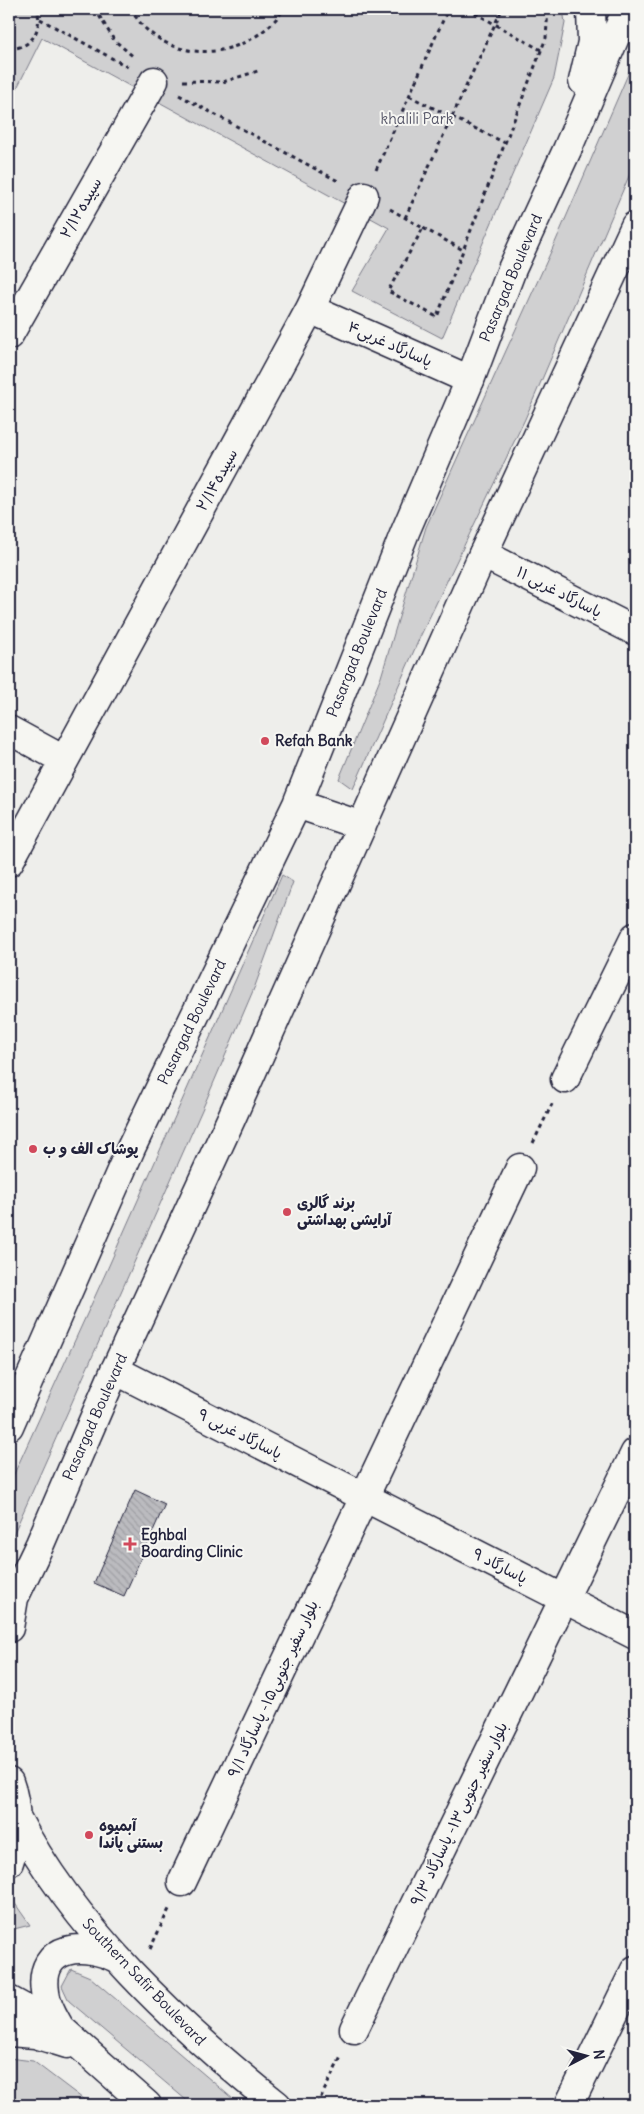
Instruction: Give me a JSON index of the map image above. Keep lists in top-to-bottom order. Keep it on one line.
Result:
{"streets":{"main road":["سپیده۲/۱۲","Pasargad Boulevard","پاسارگاد غربی۴","سپیده۲/۱۴","پاسارگاد غربی ۱۱","پاسارگاد غربی ۹","پاسارگاد ۹","بلوار سفیر جنوبی۱۵- پاسارگاد ۹/۱","بلوار سفیر جنوبی۱۳- پاسارگاد ۹/۳","Southern Safir Boulevard"]},"crossings":[["Pasargad Boulevard","پاسارگاد غربی۴"],["Pasargad Boulevard","پاسارگاد غربی ۱۱"],["Pasargad Boulevard","پاسارگاد غربی ۹"],["پاسارگاد غربی۴","سپیده۲/۱۴"],["پاسارگاد غربی ۹","پاسارگاد ۹"],["پاسارگاد غربی ۹","بلوار سفیر جنوبی۱۵- پاسارگاد ۹/۱"],["پاسارگاد ۹","بلوار سفیر جنوبی۱۵- پاسارگاد ۹/۱"],["پاسارگاد ۹","بلوار سفیر جنوبی۱۳- پاسارگاد ۹/۳"]],"parks":["khalili Park"],"places":{"other":["Refah Bank","پوشاک الف و ب","برند گالری آرایشی بهداشتی","آبمیوه بستنی پاندا"],"health":["Eghbal Boarding Clinic"]},"north":"right"}
